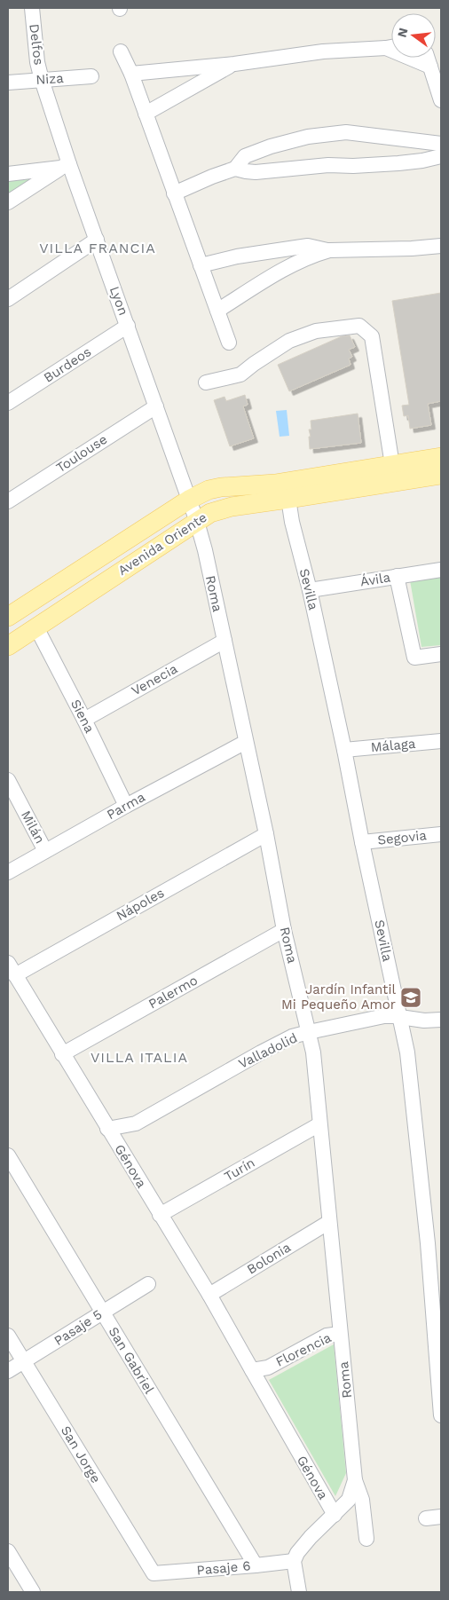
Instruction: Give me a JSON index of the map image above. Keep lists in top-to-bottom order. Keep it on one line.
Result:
{"streets":{"main road":["Avenida Oriente"],"street":["Delfos","Niza","Lyon","Burdeos","Toulouse","Ávila","Sevilla","Roma","Venecia","Siena","Málaga","Parma","Milán","Segovia","Nápoles","Palermo","Valladolid","Génova","Turín","Bolonia","Pasaje 5","Florencia","San Gabriel","San Jorge","Pasaje 6"]},"crossings":[["Delfos","Niza"],["Delfos","Lyon"],["Niza","Lyon"],["Lyon","Burdeos"],["Lyon","Toulouse"],["Lyon","Avenida Oriente"],["Lyon","Roma"],["Avenida Oriente","Sevilla"],["Avenida Oriente","Roma"],["Avenida Oriente","Siena"],["Ávila","Sevilla"],["Sevilla","Málaga"],["Sevilla","Segovia"],["Sevilla","Valladolid"],["Roma","Venecia"],["Roma","Parma"],["Roma","Nápoles"],["Roma","Palermo"],["Roma","Valladolid"],["Roma","Génova"],["Roma","Turín"],["Roma","Bolonia"],["Roma","Florencia"],["Roma","Pasaje 6"],["Venecia","Siena"],["Siena","Parma"],["Parma","Milán"],["Nápoles","Génova"],["Palermo","Génova"],["Valladolid","Génova"],["Génova","Turín"],["Génova","Bolonia"],["Génova","Florencia"],["Pasaje 5","San Gabriel"],["Pasaje 5","San Jorge"],["San Gabriel","Pasaje 6"],["San Jorge","Pasaje 6"]],"districts":["VILLA FRANCIA","VILLA ITALIA"],"places":{"school or university":["Jardín Infantil Mi Pequeño Amor"]},"north":"left"}
